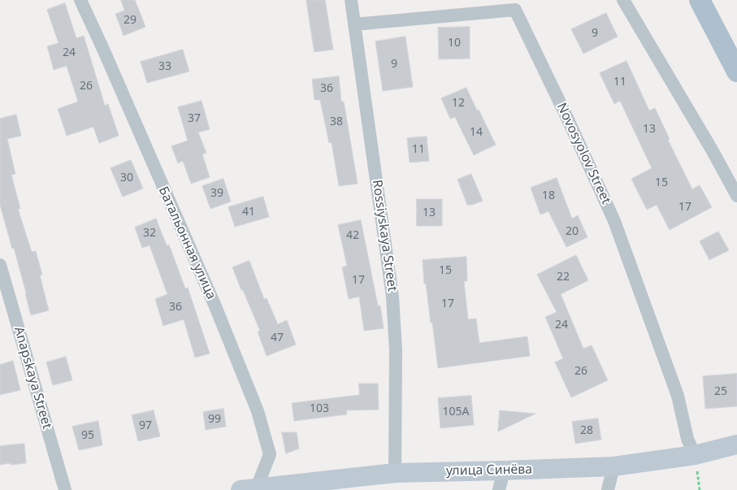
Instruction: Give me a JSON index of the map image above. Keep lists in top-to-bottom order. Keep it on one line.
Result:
{"streets":{"main road":["улица Синёва"],"street":["Novosyolov Street","Rossiyskaya Street","Батальонная улица","Anapskaya Street"]},"crossings":[["Novosyolov Street","Rossiyskaya Street"],["Novosyolov Street","улица Синёва"],["Rossiyskaya Street","улица Синёва"],["Батальонная улица","улица Синёва"]],"house_numbers":["29","9","10","24","9","33","11","26","36","12","37","38","13","14","11","30","15","39","18","17","41","13","20","32","42","15","22","17","17","36","24","47","26","25","103","105А","99","97","28","95"]}
